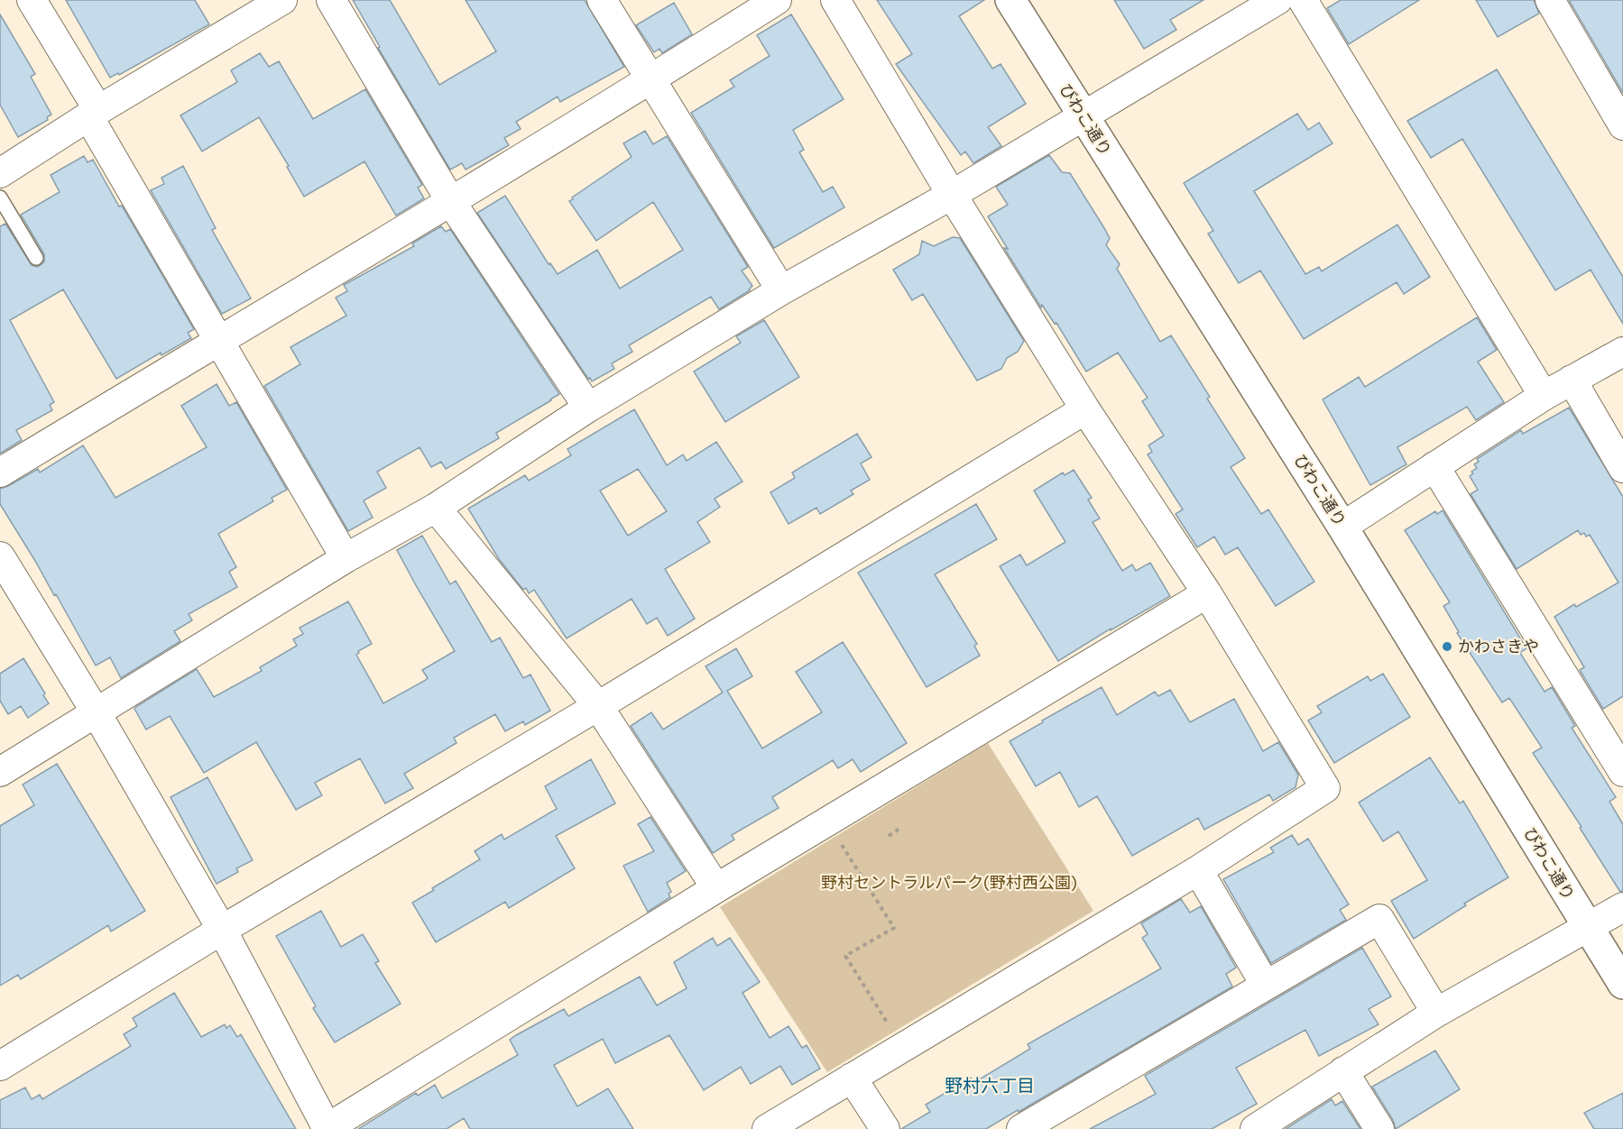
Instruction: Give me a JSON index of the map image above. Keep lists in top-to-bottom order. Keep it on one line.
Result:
{"streets":{"street":["びわこ通り"]},"districts":["野村六丁目"],"parks":["野村セントラルパーク(野村西公園)"],"places":["かわさきや"]}
